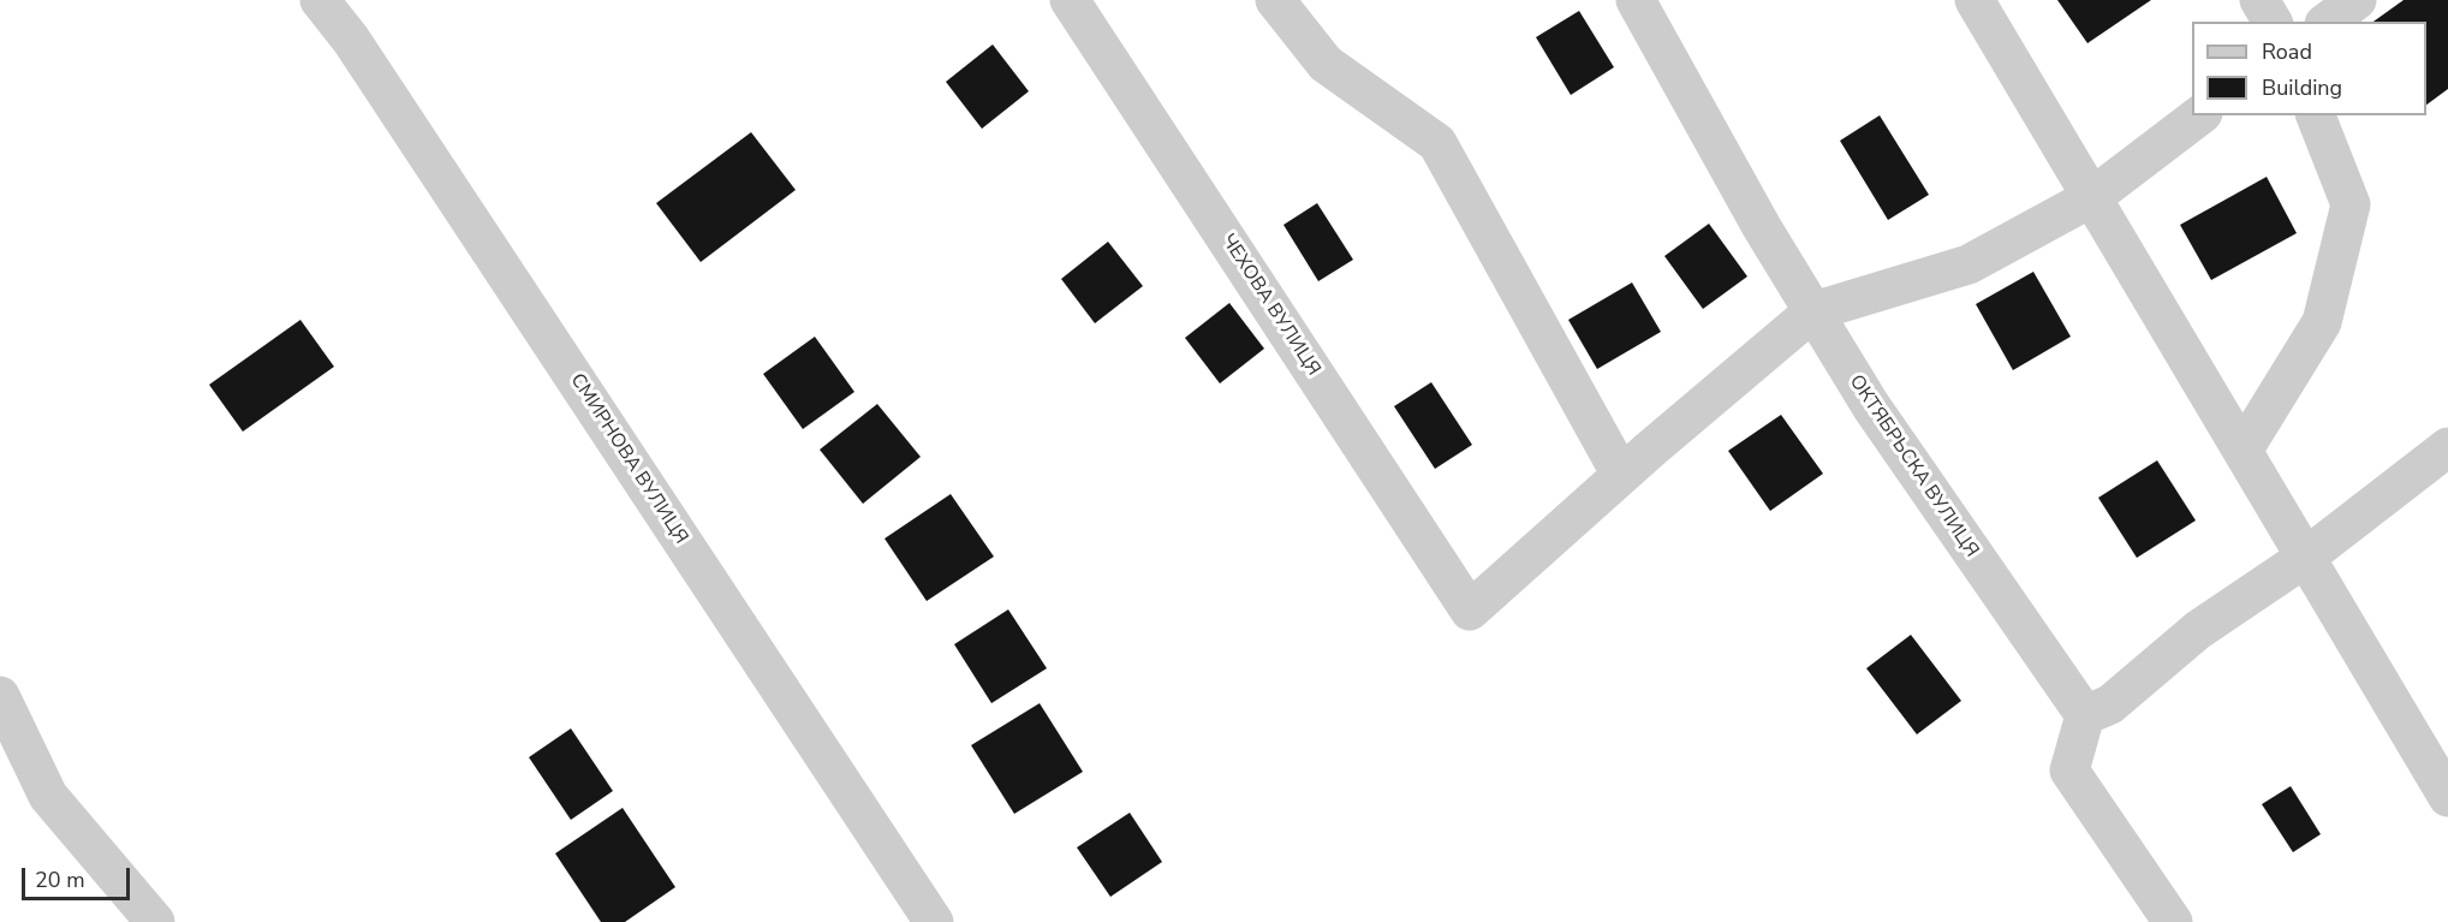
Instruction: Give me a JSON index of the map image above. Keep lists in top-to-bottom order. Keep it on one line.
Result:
{"streets":{"street":["ЧЕХОВА ВУЛИЦЯ","СМИРНОВА ВУЛИЦЯ","ОКТЯБРЬСКА ВУЛИЦЯ"]},"legend":["Road","Building"],"scale_bar":"20 m"}
